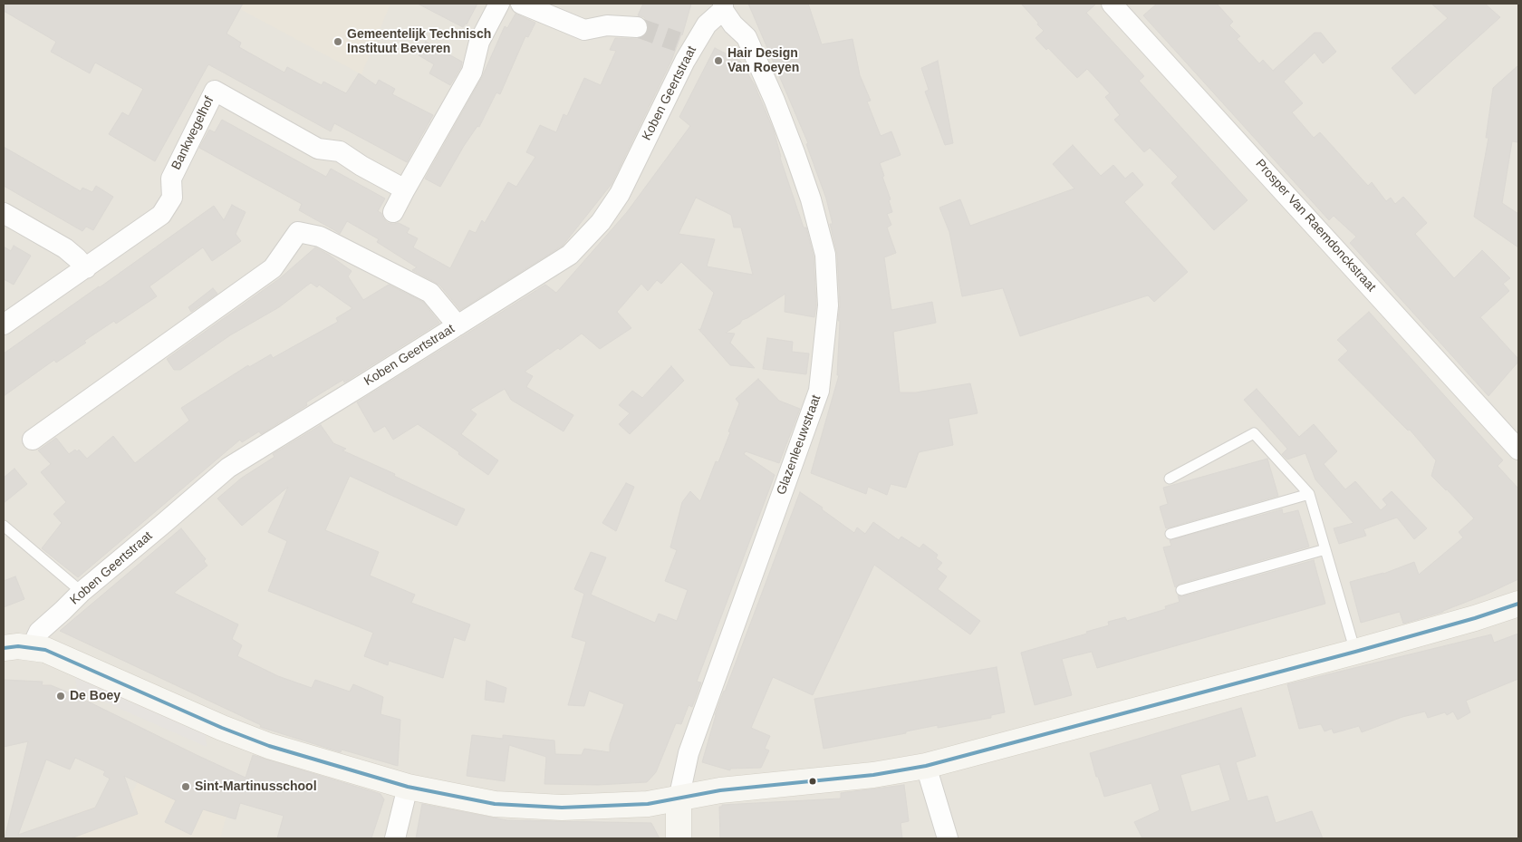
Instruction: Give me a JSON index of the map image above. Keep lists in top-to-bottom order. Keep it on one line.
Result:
{"streets":{"street":["Koben Geertstraat","Bankwegelhof","Prosper Van Raemdonckstraat","Glazenleeuwstraat"]},"crossings":[["Koben Geertstraat","Glazenleeuwstraat"]],"places":["Gemeentelijk Technisch Instituut Beveren","Hair Design Van Roeyen","De Boey","Sint-Martinusschool"]}
